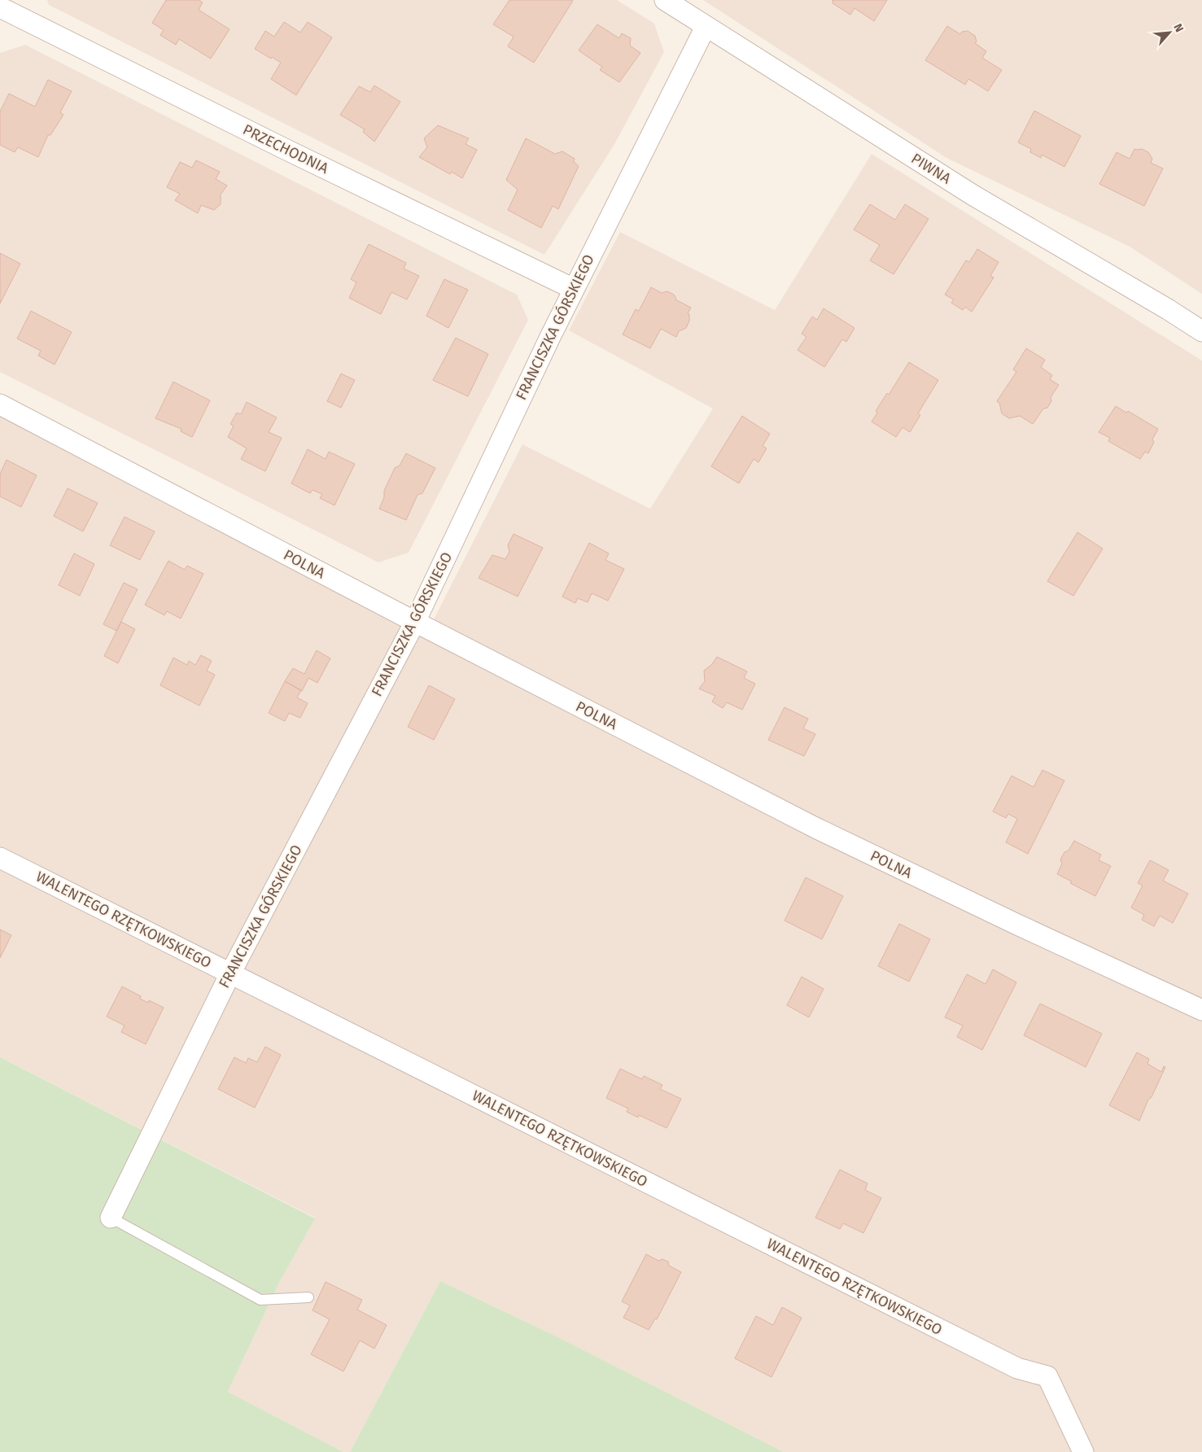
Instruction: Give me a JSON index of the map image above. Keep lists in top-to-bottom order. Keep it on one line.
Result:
{"streets":{"street":["PRZECHODNIA","PIWNA","FRANCISZKA GÓRSKIEGO","POLNA","WALENTEGO RZĘTKOWSKIEGO"]},"crossings":[["PRZECHODNIA","FRANCISZKA GÓRSKIEGO"],["PIWNA","FRANCISZKA GÓRSKIEGO"],["FRANCISZKA GÓRSKIEGO","POLNA"],["FRANCISZKA GÓRSKIEGO","WALENTEGO RZĘTKOWSKIEGO"]],"north":"top right"}
